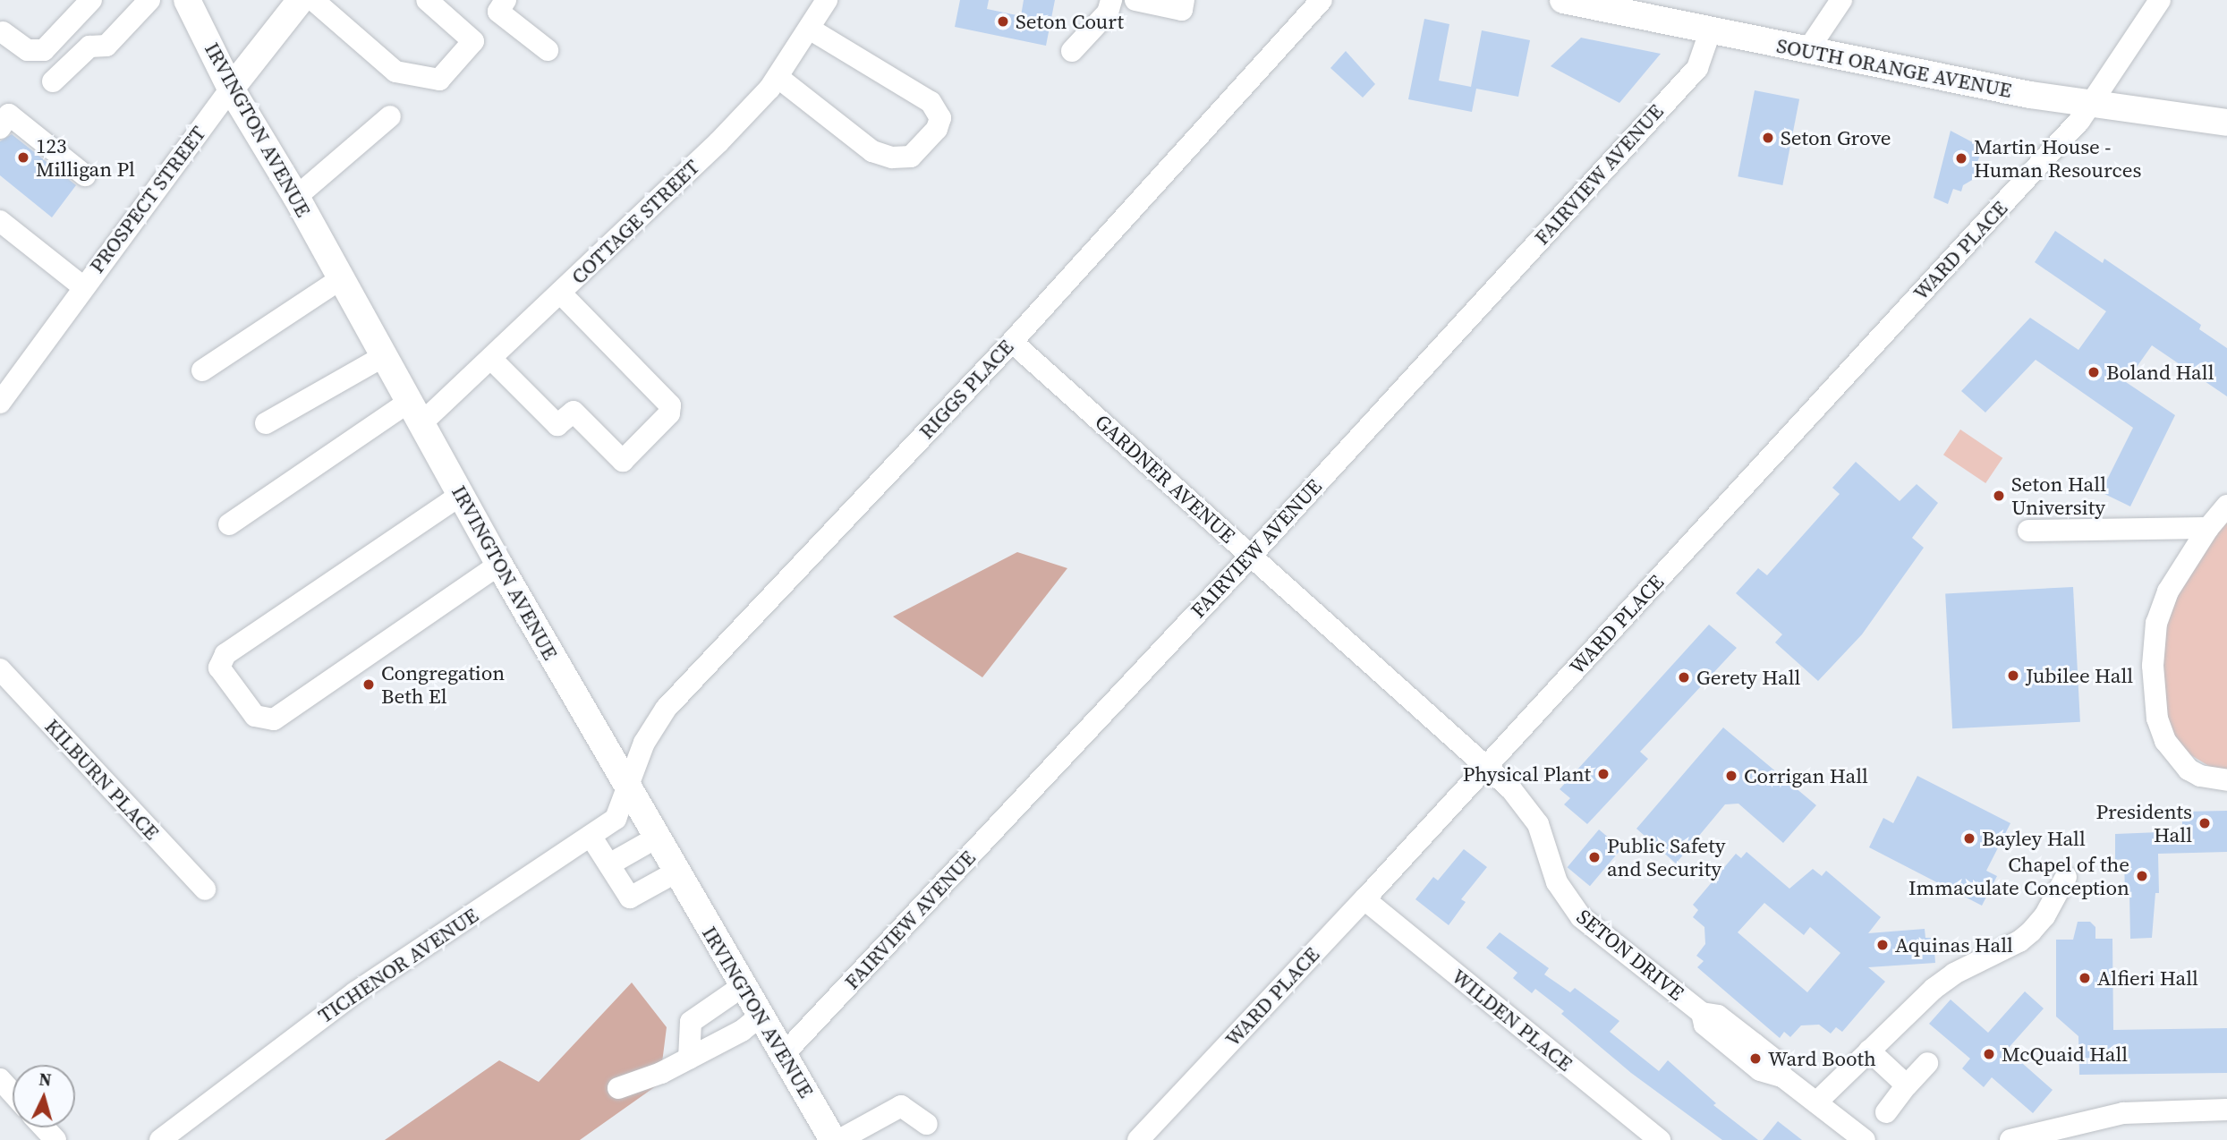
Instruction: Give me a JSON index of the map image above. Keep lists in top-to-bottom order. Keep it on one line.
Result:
{"streets":{"main road":["SOUTH ORANGE AVENUE","IRVINGTON AVENUE","PROSPECT STREET"],"street":["FAIRVIEW AVENUE","COTTAGE STREET","WARD PLACE","RIGGS PLACE","GARDNER AVENUE","KILBURN PLACE","SETON DRIVE","TICHENOR AVENUE","WILDEN PLACE"]},"crossings":[["SOUTH ORANGE AVENUE","FAIRVIEW AVENUE"],["SOUTH ORANGE AVENUE","WARD PLACE"],["IRVINGTON AVENUE","FAIRVIEW AVENUE"],["IRVINGTON AVENUE","PROSPECT STREET"],["IRVINGTON AVENUE","COTTAGE STREET"],["IRVINGTON AVENUE","RIGGS PLACE"],["IRVINGTON AVENUE","TICHENOR AVENUE"],["FAIRVIEW AVENUE","GARDNER AVENUE"],["WARD PLACE","GARDNER AVENUE"],["WARD PLACE","SETON DRIVE"],["WARD PLACE","WILDEN PLACE"],["RIGGS PLACE","GARDNER AVENUE"],["RIGGS PLACE","TICHENOR AVENUE"],["GARDNER AVENUE","SETON DRIVE"]],"places":["Seton Court","Seton Grove","123 Milligan Pl","Martin House - Human Resources","Boland Hall","Seton Hall University","Jubilee Hall","Gerety Hall","Congregation Beth El","Physical Plant","Corrigan Hall","Presidents Hall","Bayley Hall","Public Safety and Security","Chapel of the Immaculate Conception","Aquinas Hall","Alfieri Hall","McQuaid Hall","Ward Booth"],"north":"top"}
